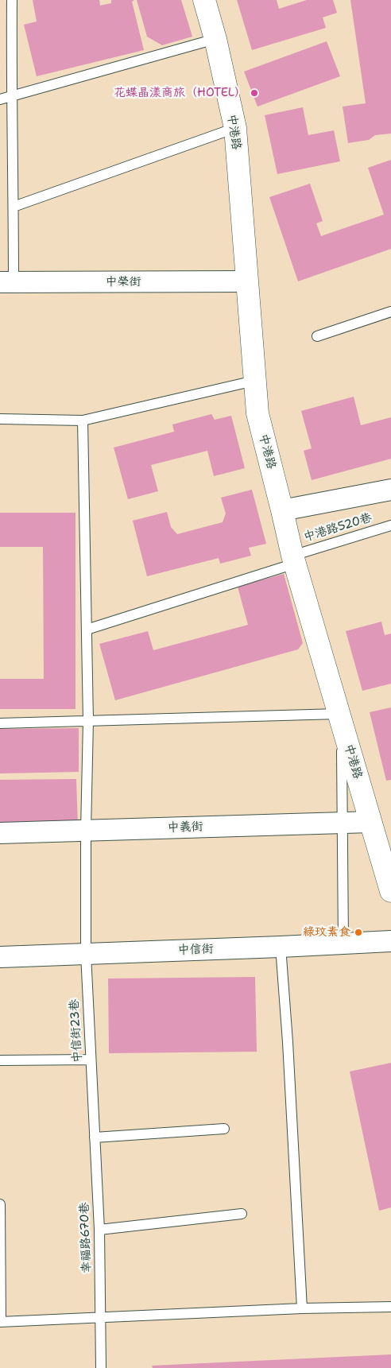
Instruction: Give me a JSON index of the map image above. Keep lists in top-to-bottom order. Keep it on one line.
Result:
{"streets":{"street":["中港路","中榮街","中義街","中信街"],"lane":["中港路520巷","中信街23巷","幸福路670巷"]},"crossings":[["中港路","中榮街"],["中港路","中港路520巷"],["中港路","中義街"],["中港路520巷","中信街23巷"],["中義街","中信街23巷"],["中信街","中信街23巷"],["中信街23巷","幸福路670巷"]],"places":["花蝶晶漾商旅（HOTEL）","綠玟素食"]}
